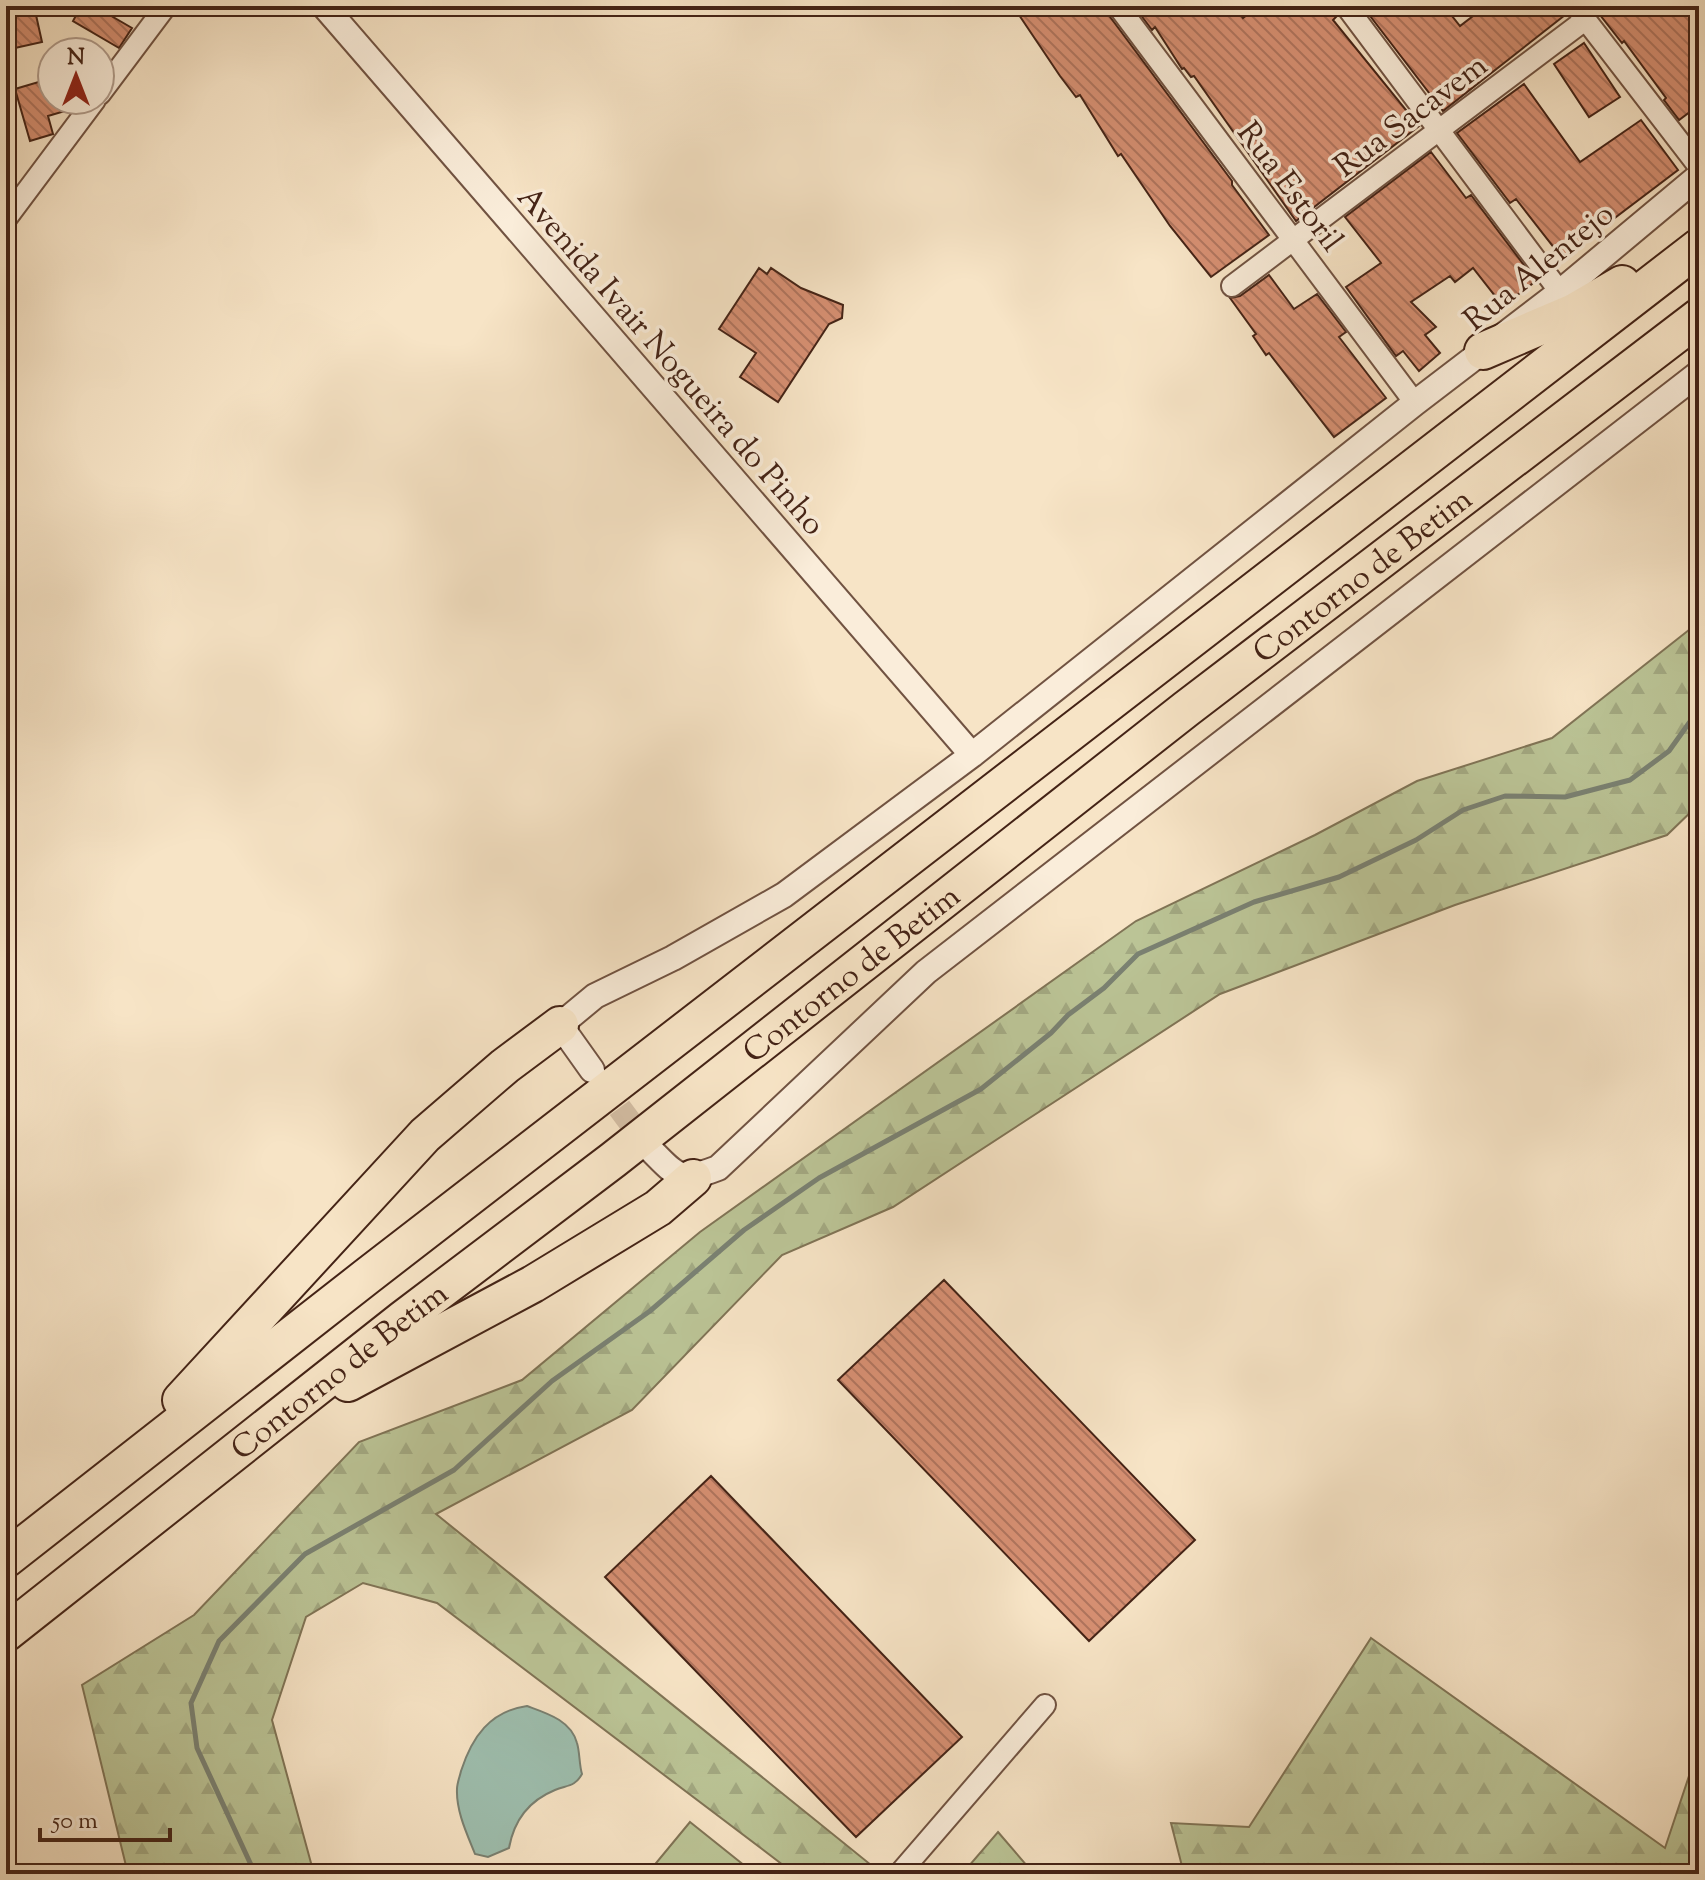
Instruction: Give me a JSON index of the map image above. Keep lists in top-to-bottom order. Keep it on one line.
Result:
{"streets":{"highway":["Contorno de Betim"],"street":["Rua Sacavem","Rua Estoril","Rua Alentejo","Avenida Ivair Nogueira do Pinho"]},"crossings":[["Rua Sacavem","Rua Estoril"],["Rua Estoril","Rua Alentejo"],["Rua Alentejo","Avenida Ivair Nogueira do Pinho"]],"scale_bar":"50 m","north":"top"}
